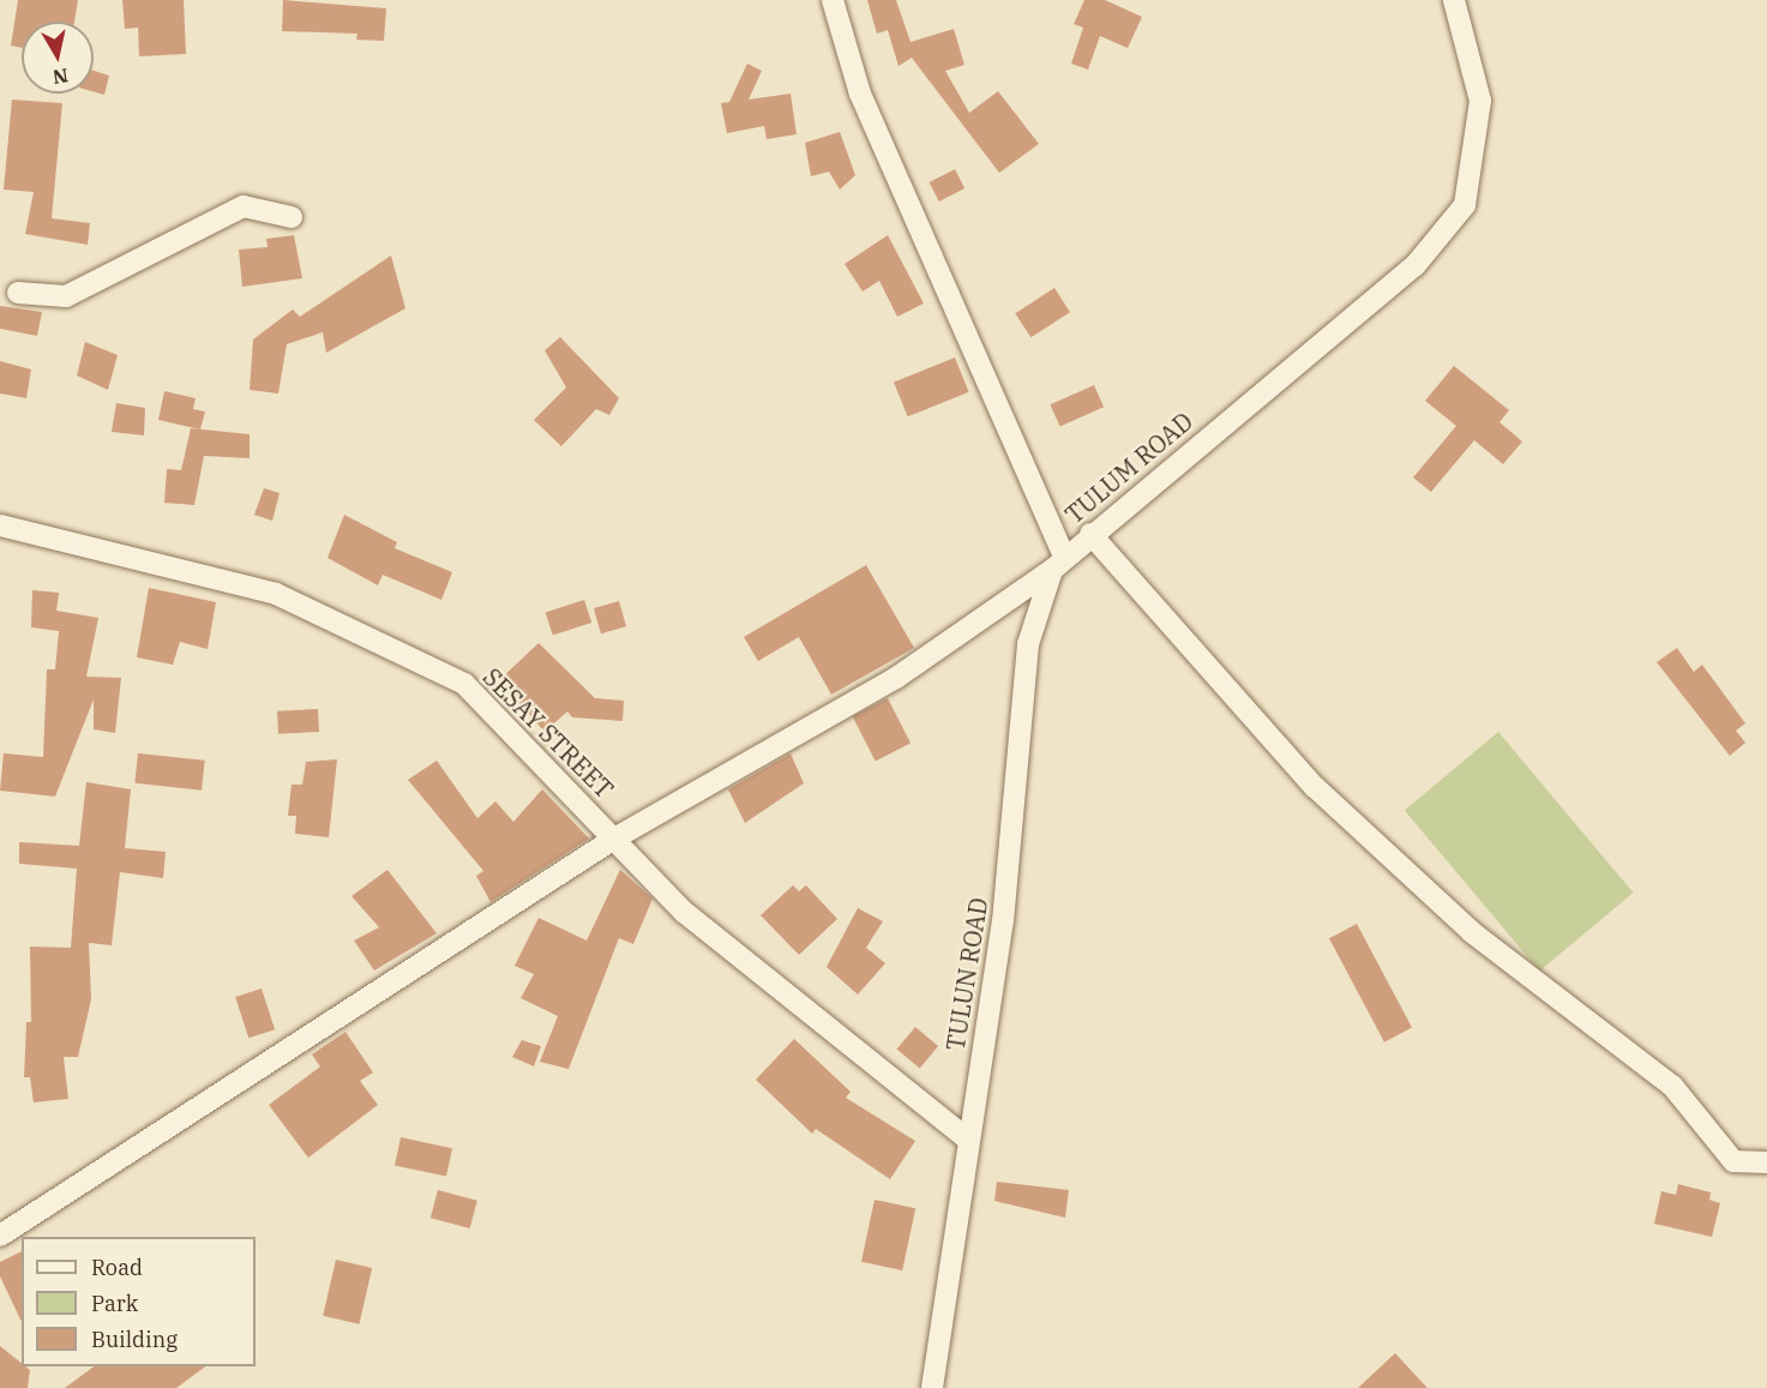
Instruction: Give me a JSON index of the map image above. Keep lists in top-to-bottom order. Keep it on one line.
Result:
{"streets":{"street":["TULUM ROAD","SESAY STREET","TULUN ROAD"]},"crossings":[["TULUM ROAD","SESAY STREET"],["TULUM ROAD","TULUN ROAD"],["SESAY STREET","TULUN ROAD"]],"legend":["Road","Park","Building"],"north":"bottom"}
